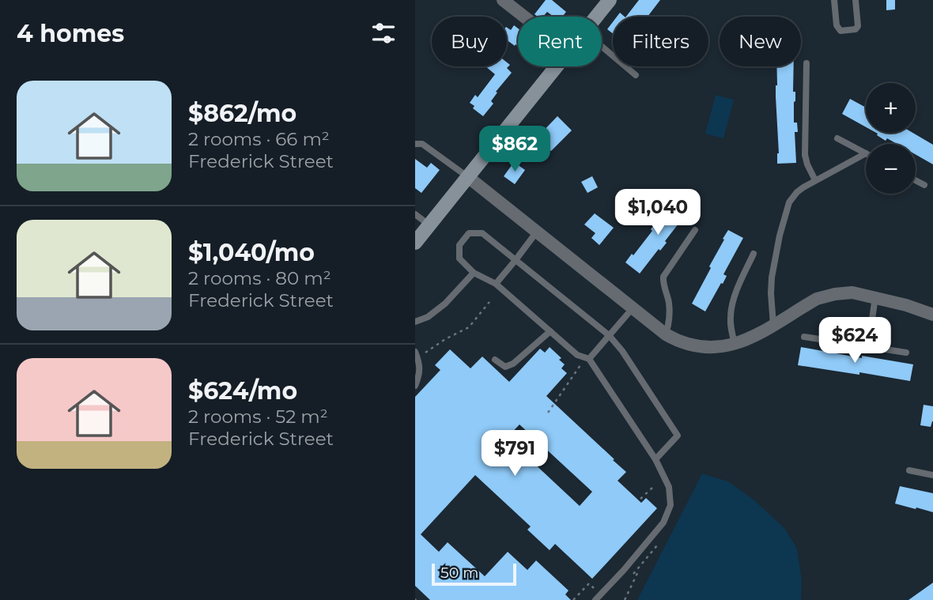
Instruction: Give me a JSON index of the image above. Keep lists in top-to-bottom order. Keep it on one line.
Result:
{"scale_bar":"50 m","page":{"heading":"4 homes","chip":["Buy","Rent","Filters","New"],"list":[{"name":"$862/mo","note":"2 rooms · 66 m² · Frederick Street"},{"name":"$1,040/mo","note":"2 rooms · 80 m² · Frederick Street"},{"name":"$624/mo","note":"2 rooms · 52 m² · Frederick Street"}],"map_buttons":["+","−"],"price":["$862","$1,040","$624","$791"],"scale":"50 m"}}
